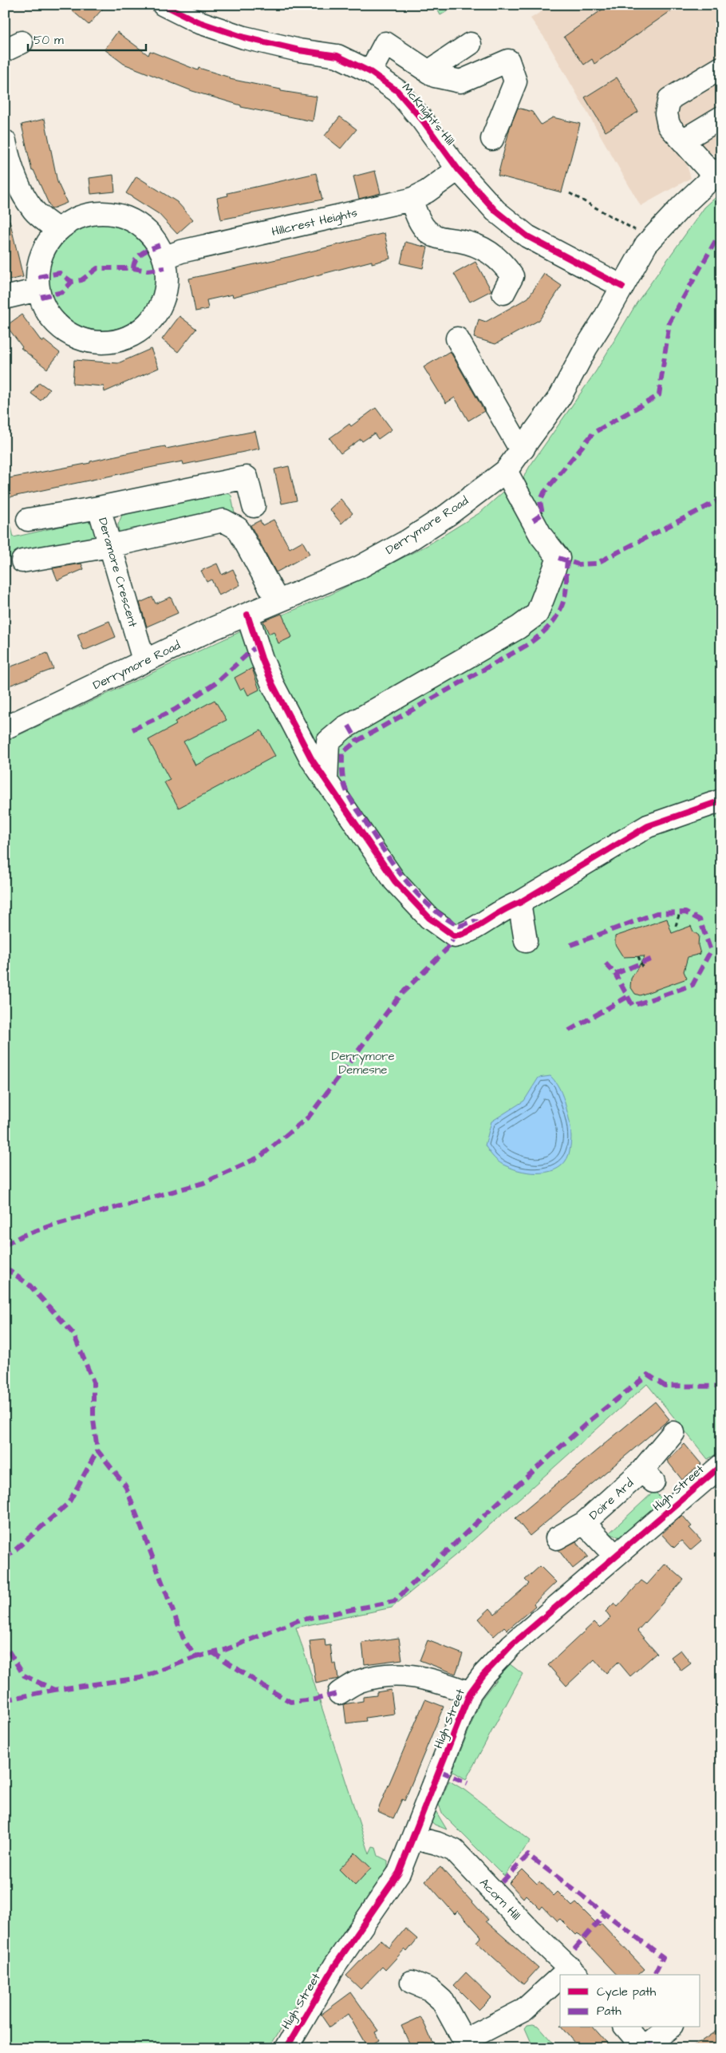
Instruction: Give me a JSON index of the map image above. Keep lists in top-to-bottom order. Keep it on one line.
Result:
{"streets":{"street":["McKnight's Hill","Hillcrest Heights","Derrymore Road","Deramore Crescent","High Street","Doire Ard","Acorn Hill"]},"crossings":[["McKnight's Hill","Hillcrest Heights"],["McKnight's Hill","Derrymore Road"],["Derrymore Road","Deramore Crescent"],["High Street","Doire Ard"],["High Street","Acorn Hill"]],"parks":["Derrymore Demesne"],"legend":["Cycle path","Path"],"scale_bar":"50 m"}
